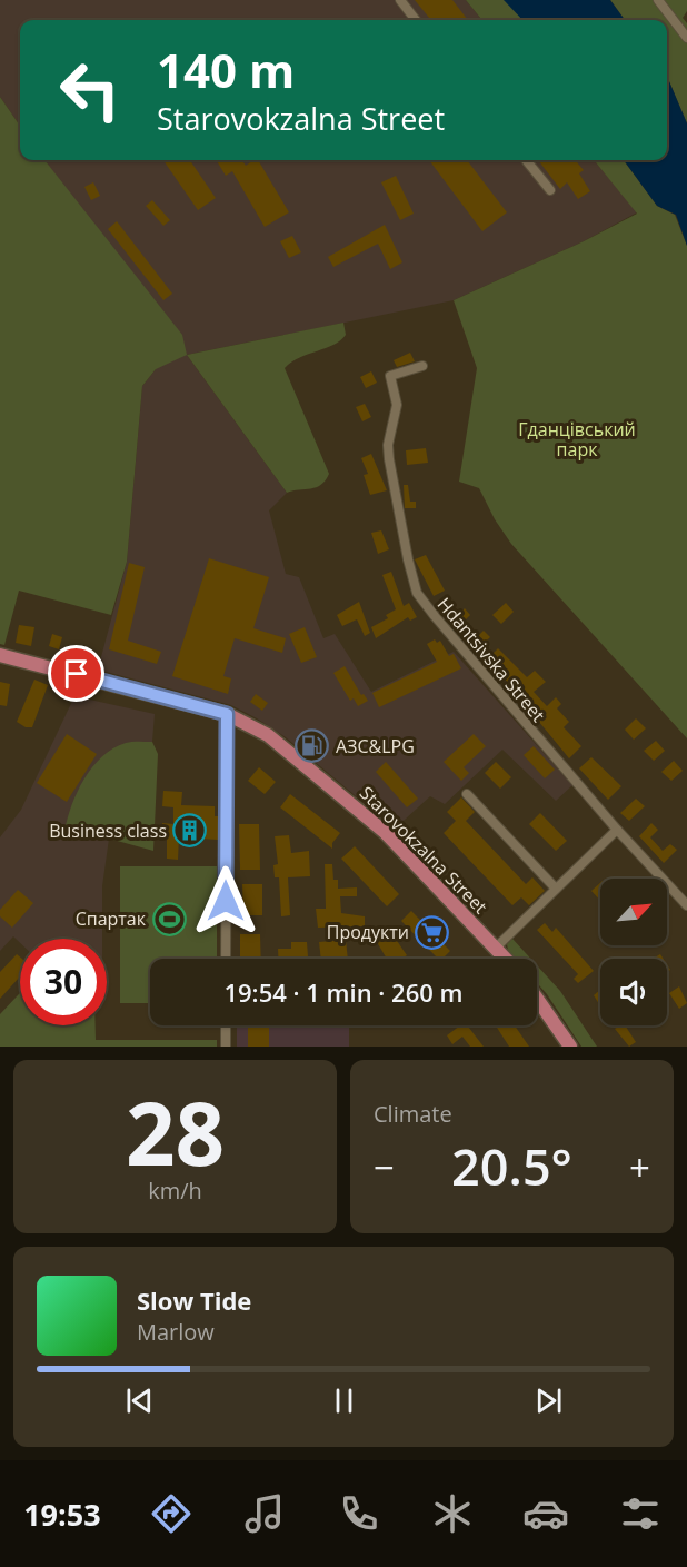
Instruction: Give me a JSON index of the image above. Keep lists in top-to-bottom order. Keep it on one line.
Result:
{"streets":{"main road":["Starovokzalna Street"],"street":["Hdantsivska Street"]},"parks":["Гданцівський парк"],"places":{"fuel station":["АЗС&LPG"],"building":["Business class"],"sports":["Спартак"],"supermarket":["Продукти"]},"north":"top right","page":{"turn":["140 m","Starovokzalna Street"],"limit":"30","trip":"19:54 · 1 min · 260 m","tile":[["28","km/h"],"Climate"],"heat":["−","20.5°","+"],"song":["Slow Tide","Marlow"],"tabs":"19:53"}}
